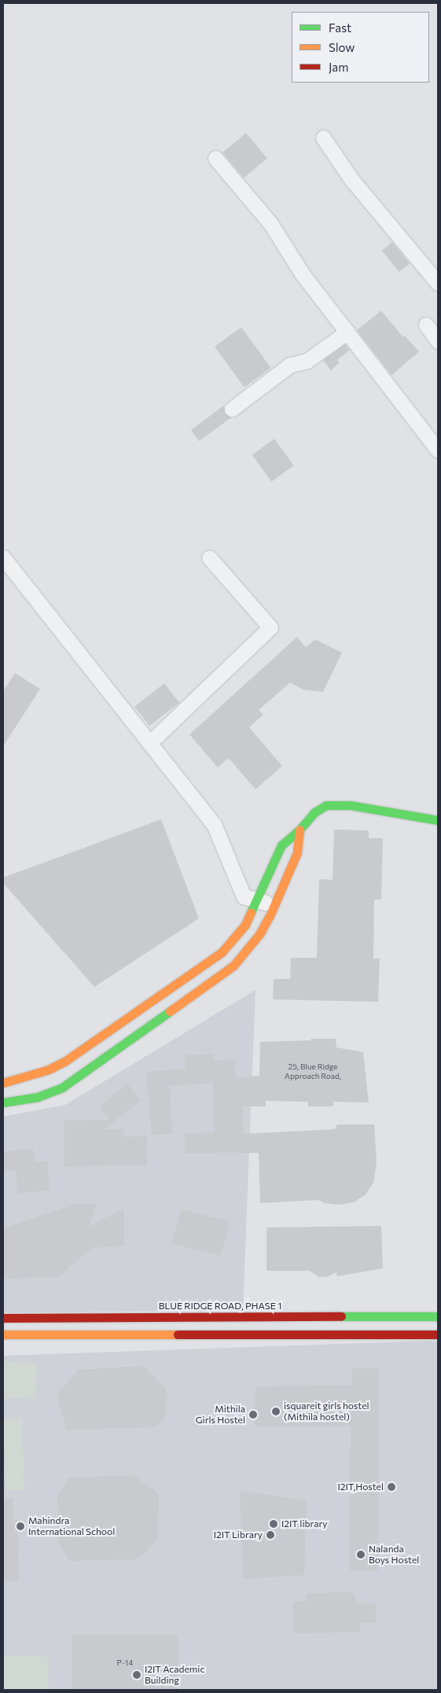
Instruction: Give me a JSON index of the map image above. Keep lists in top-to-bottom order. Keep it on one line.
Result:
{"streets":{"street":["BLUE RIDGE ROAD, PHASE 1"]},"places":["isquareit girls hostel (Mithila hostel)","Mithila Girls Hostel","I2IT,Hostel","I2IT library","Mahindra International School","I2IT Library","Nalanda Boys Hostel","I2IT Academic Building"],"house_numbers":["25, Blue Ridge Approach Road,","P-14"],"legend":["Fast","Slow","Jam"]}
